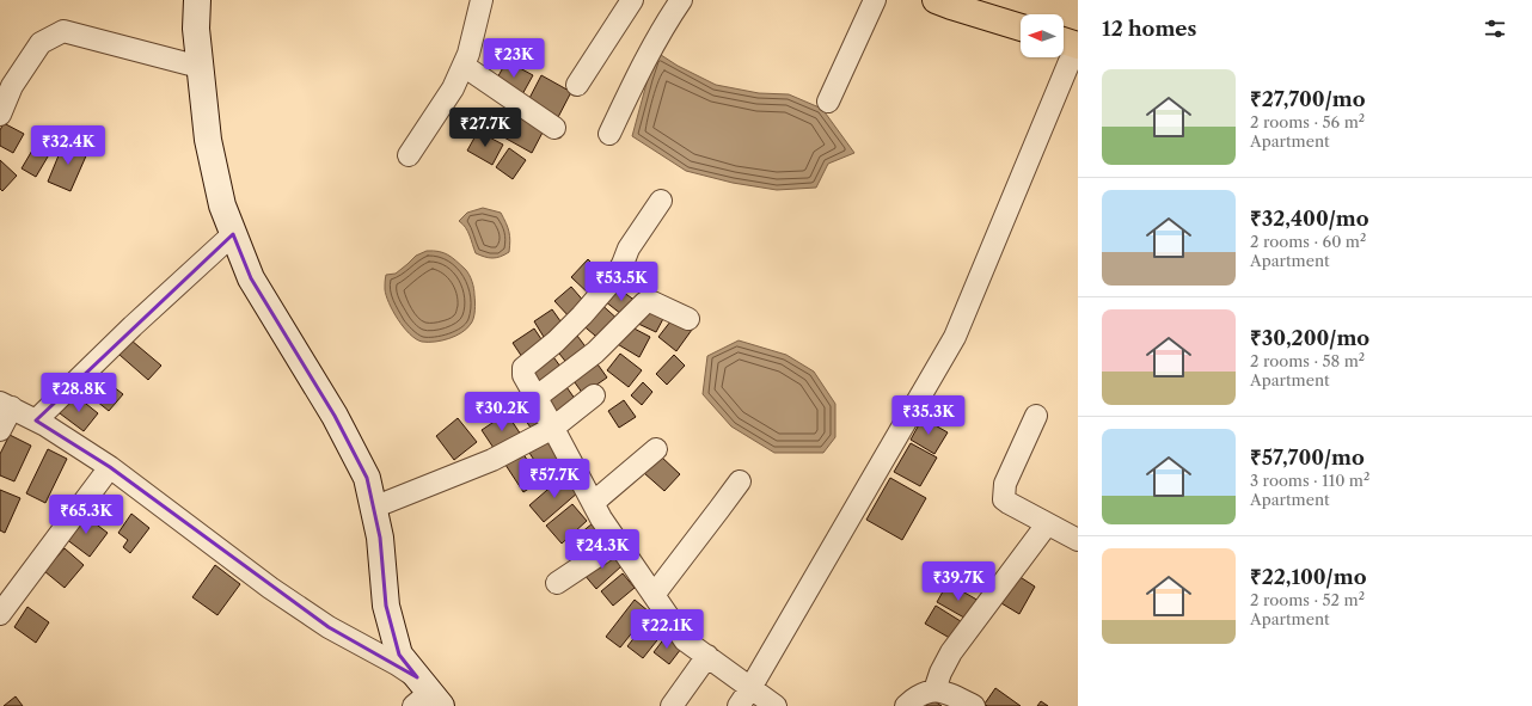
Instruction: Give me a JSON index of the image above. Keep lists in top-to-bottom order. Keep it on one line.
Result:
{"north":"left","page":{"heading":"12 homes","price":["₹23K","₹27.7K","₹32.4K","₹53.5K","₹28.8K","₹30.2K","₹35.3K","₹57.7K","₹65.3K","₹24.3K","₹39.7K","₹22.1K"],"list":[{"name":"₹27,700/mo","note":"2 rooms · 56 m² · Apartment"},{"name":"₹32,400/mo","note":"2 rooms · 60 m² · Apartment"},{"name":"₹30,200/mo","note":"2 rooms · 58 m² · Apartment"},{"name":"₹57,700/mo","note":"3 rooms · 110 m² · Apartment"},{"name":"₹22,100/mo","note":"2 rooms · 52 m² · Apartment"}]}}
